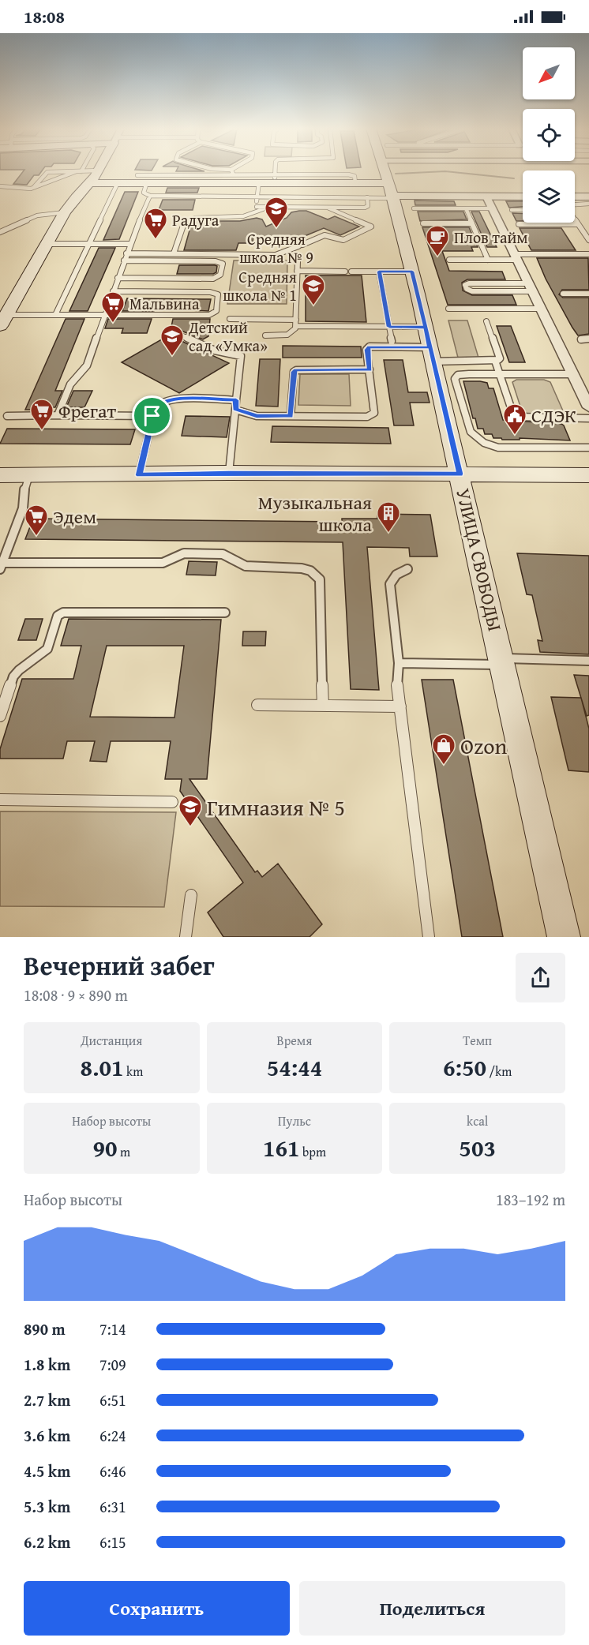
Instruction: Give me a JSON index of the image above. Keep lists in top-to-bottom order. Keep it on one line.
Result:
{"streets":{"main road":["УЛИЦА СВОБОДЫ"]},"places":{"school or university":["Средняя школа № 9","Средняя школа № 1","Детский сад «Умка»","Гимназия № 5"],"supermarket":["Радуга","Мальвина","Фрегат","Эдем"],"cafe":["Плов тайм"],"public building":["СДЭК"],"building":["Музыкальная школа"],"shop":["Ozon"]},"north":"bottom left","page":{"status":"18:08","heading":["Вечерний забег","18:08 · 9 × 890 m"],"stats":[["Дистанция","8.01 km"],["Время","54:44"],["Темп","6:50 /km"],["Набор высоты","90 m"],["Пульс","161 bpm"],["kcal","503"]],"chart":["Набор высоты","183–192 m"],"list":[{"name":"890 m","note":"7:14"},{"name":"1.8 km","note":"7:09"},{"name":"2.7 km","note":"6:51"},{"name":"3.6 km","note":"6:24"},{"name":"4.5 km","note":"6:46"},{"name":"5.3 km","note":"6:31"},{"name":"6.2 km","note":"6:15"}],"buttons":["Сохранить","Поделиться"]}}
